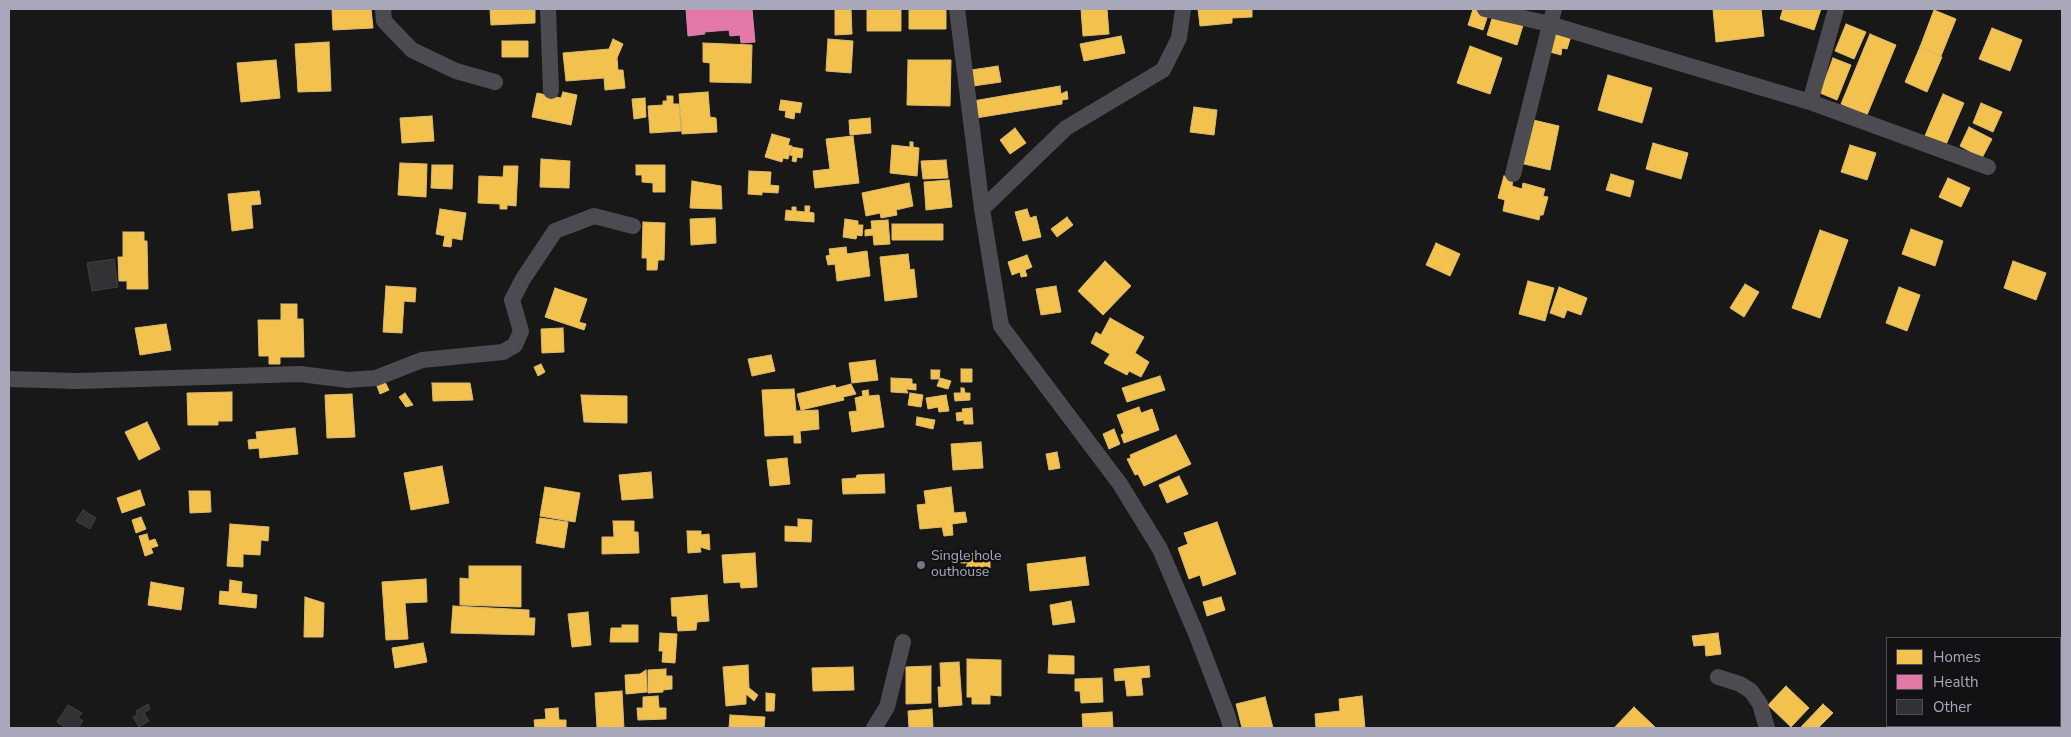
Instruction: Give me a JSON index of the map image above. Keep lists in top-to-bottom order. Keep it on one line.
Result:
{"places":["Single hole outhouse"],"legend":["Homes","Health","Other"]}
